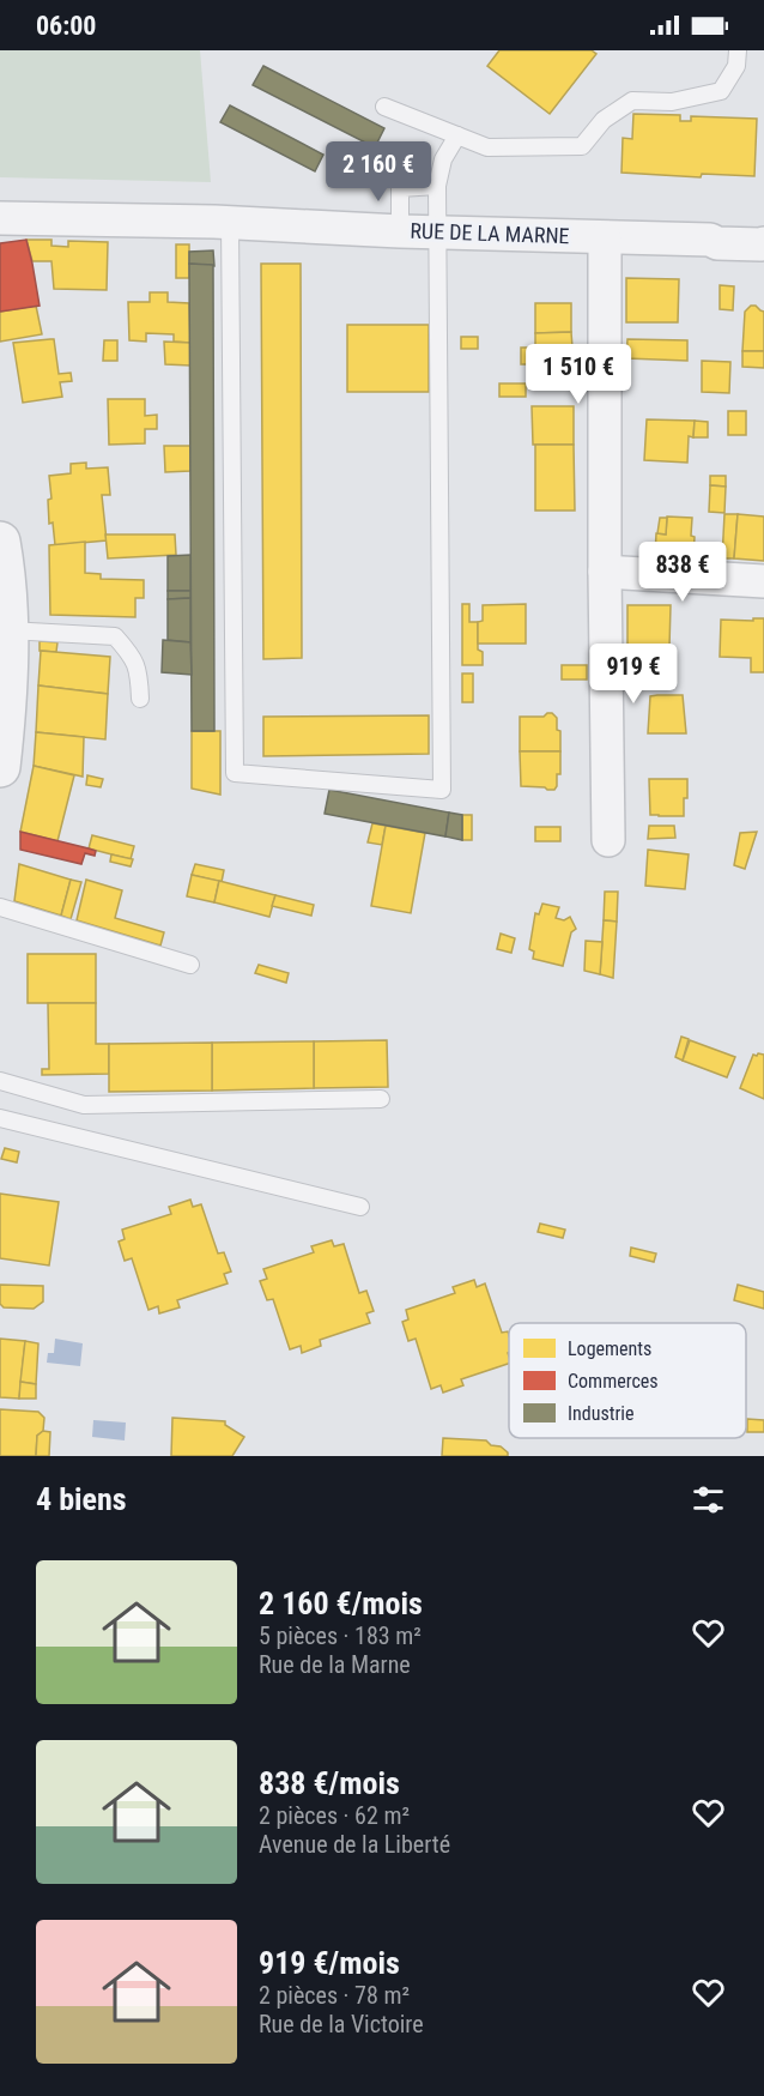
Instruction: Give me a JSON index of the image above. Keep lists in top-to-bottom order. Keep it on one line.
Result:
{"streets":{"street":["RUE DE LA MARNE"]},"legend":["Logements","Commerces","Industrie"],"page":{"status":"06:00","price":["2 160 €","1 510 €","838 €","919 €"],"heading":"4 biens","list":[{"name":"2 160 €/mois","note":"5 pièces · 183 m² · Rue de la Marne"},{"name":"838 €/mois","note":"2 pièces · 62 m² · Avenue de la Liberté"},{"name":"919 €/mois","note":"2 pièces · 78 m² · Rue de la Victoire"}]}}
